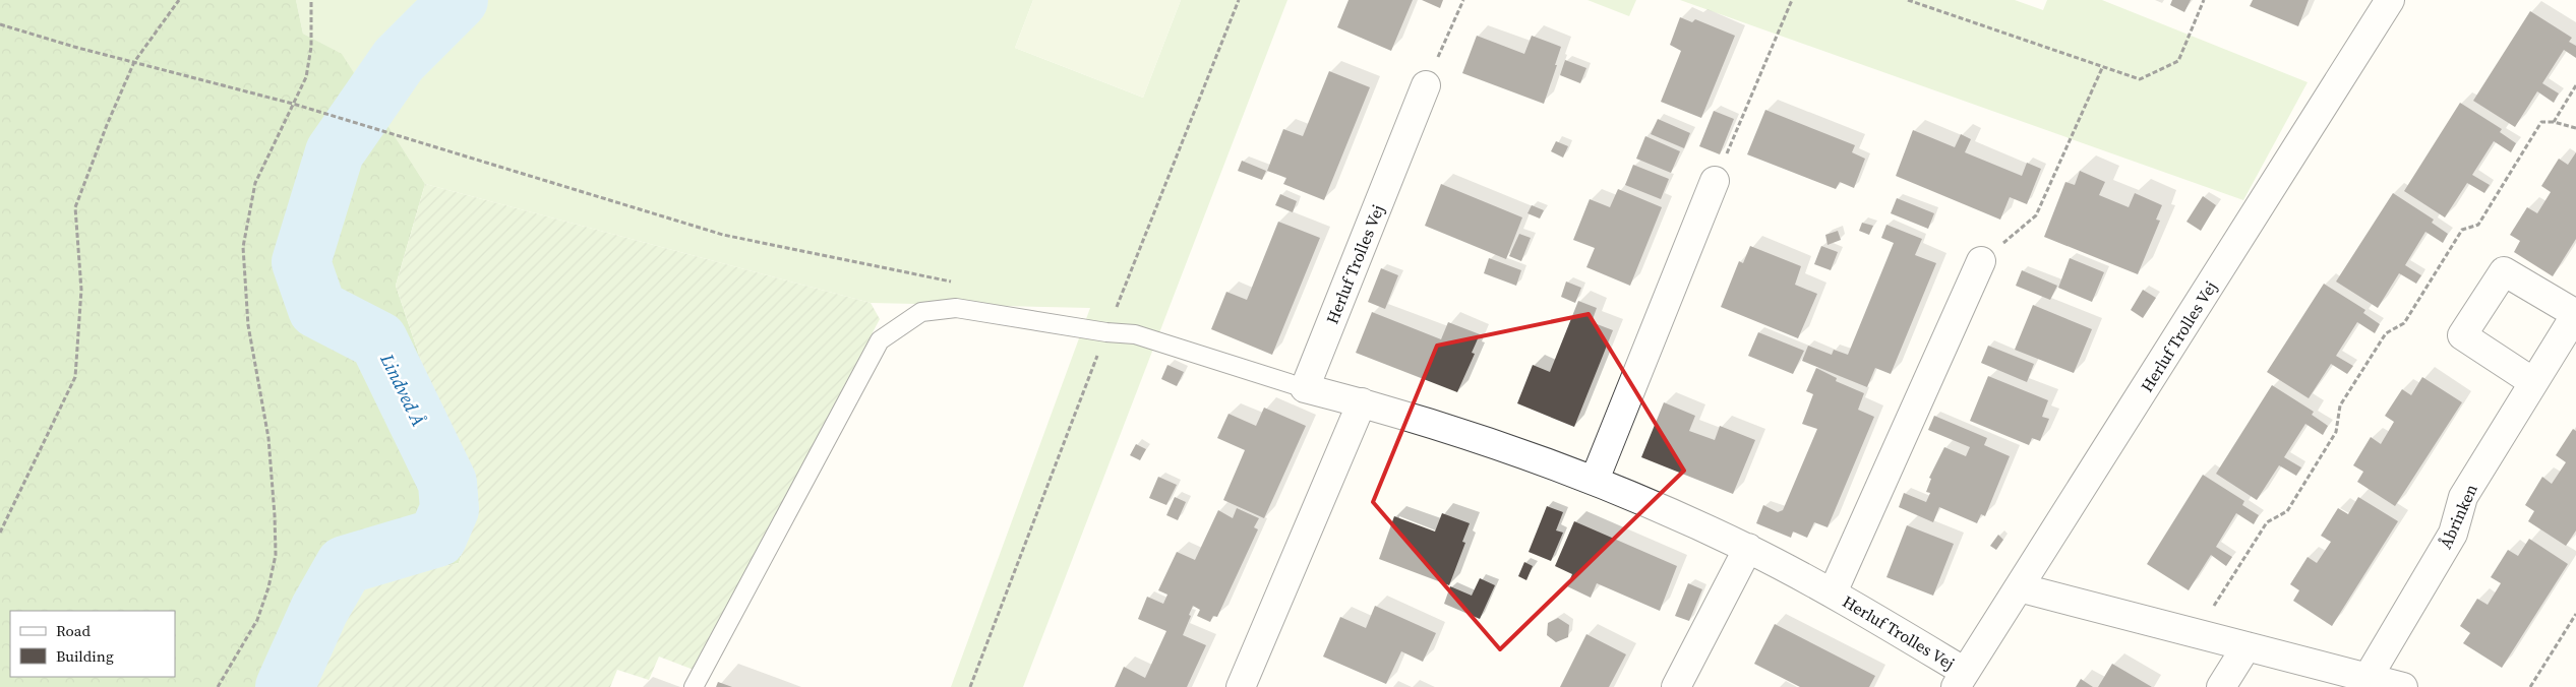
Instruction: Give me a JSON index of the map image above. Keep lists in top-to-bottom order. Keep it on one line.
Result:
{"streets":{"street":["Herluf Trolles Vej","Åbrinken"]},"water":["Lindved Å"],"legend":["Road","Building"]}
